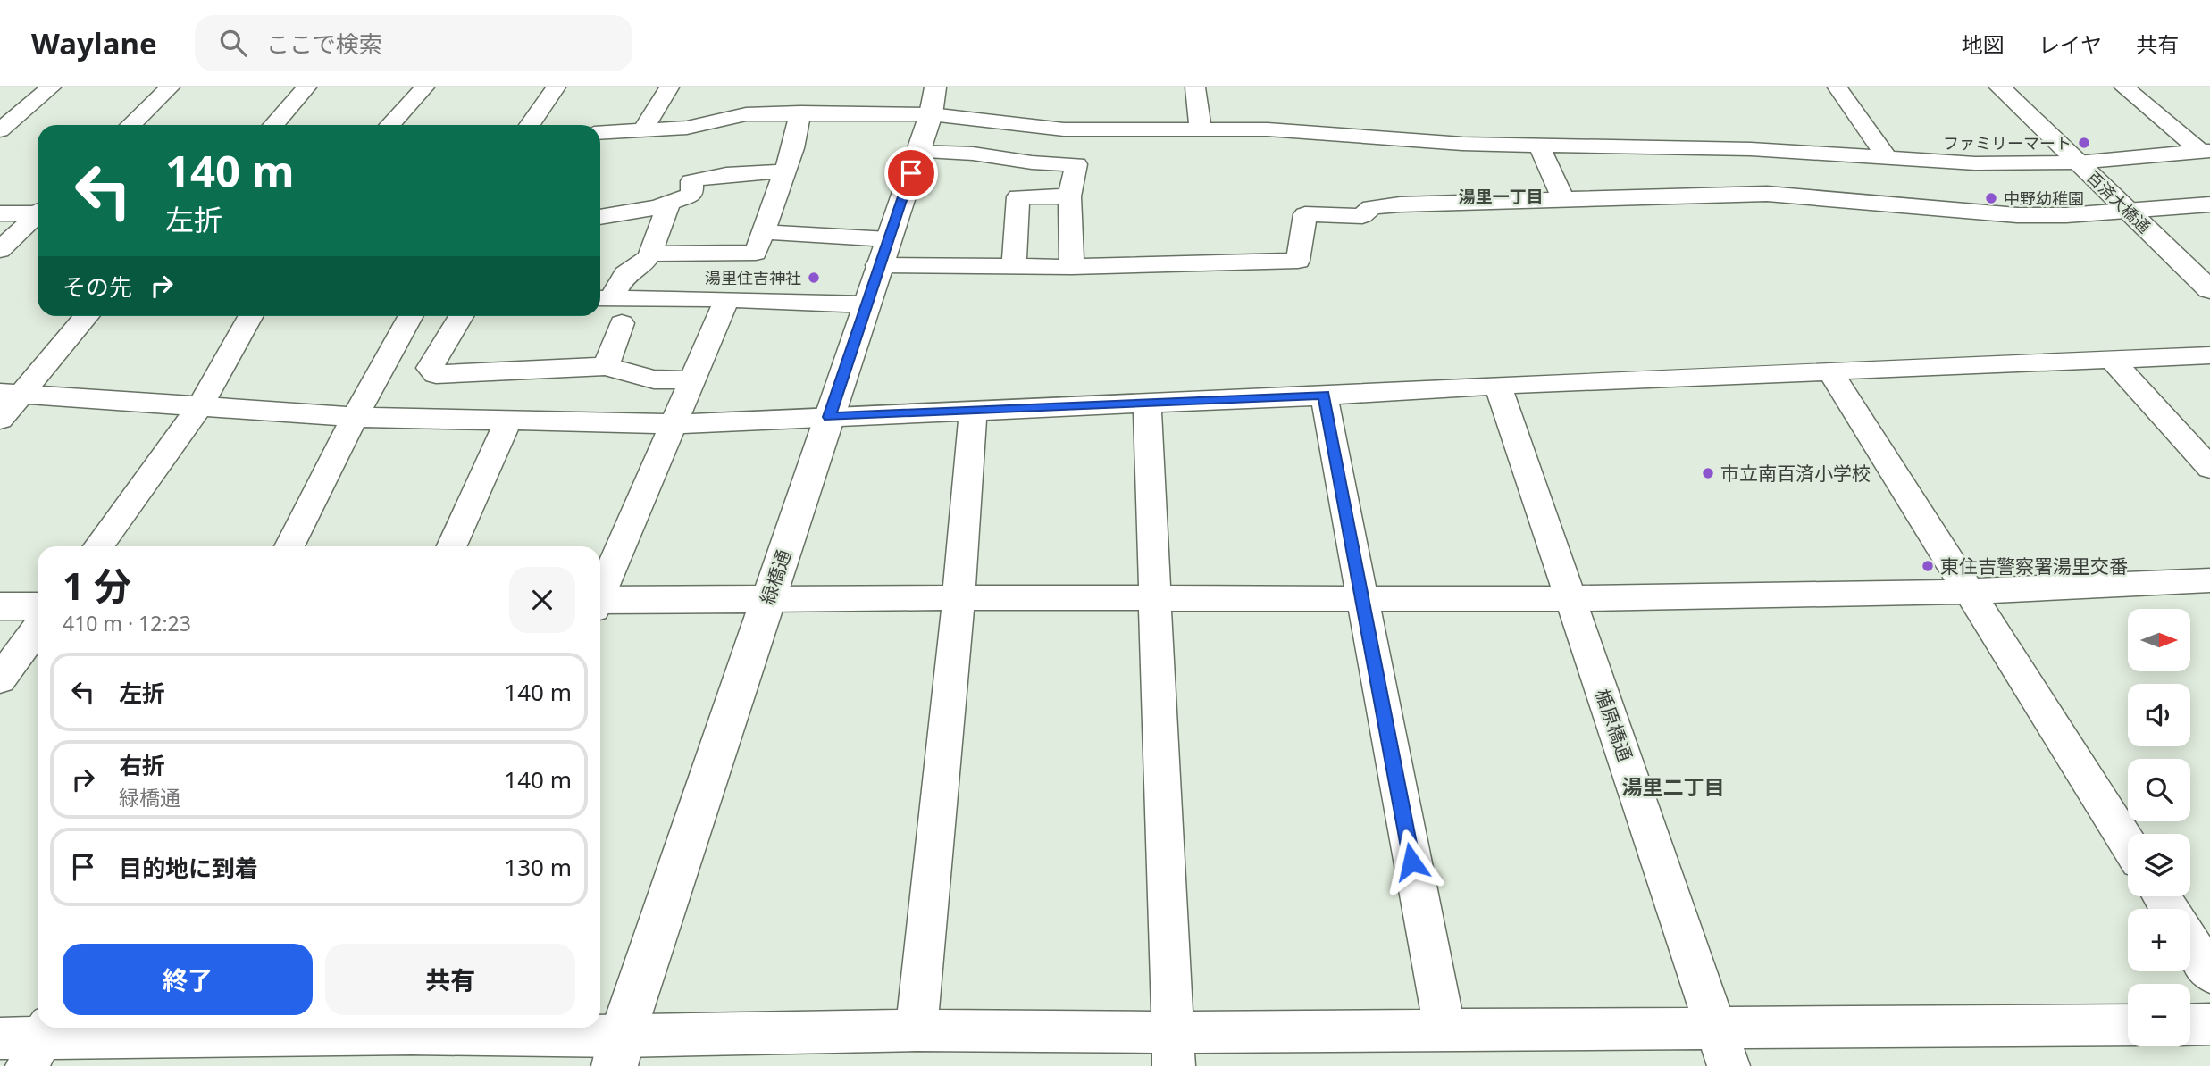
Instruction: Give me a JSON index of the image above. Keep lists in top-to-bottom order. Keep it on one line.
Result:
{"streets":{"street":["百済大橋通","緑橋通","楯原橋通"]},"districts":["湯里一丁目","湯里二丁目"],"places":["ファミリーマート","中野幼稚園","湯里住吉神社","市立南百済小学校","東住吉警察署湯里交番"],"north":"right","page":{"header":"Waylane","search":"ここで検索","nav":["地図","レイヤ","共有"],"turn":["140 m","左折"],"then":"その先","heading":["1 分","410 m · 12:23"],"map_buttons":["+","−"],"list":[{"name":"左折","value":"140 m"},{"name":"右折","note":"緑橋通","value":"140 m"},{"name":"目的地に到着","value":"130 m"}],"buttons":["終了","共有"]}}
